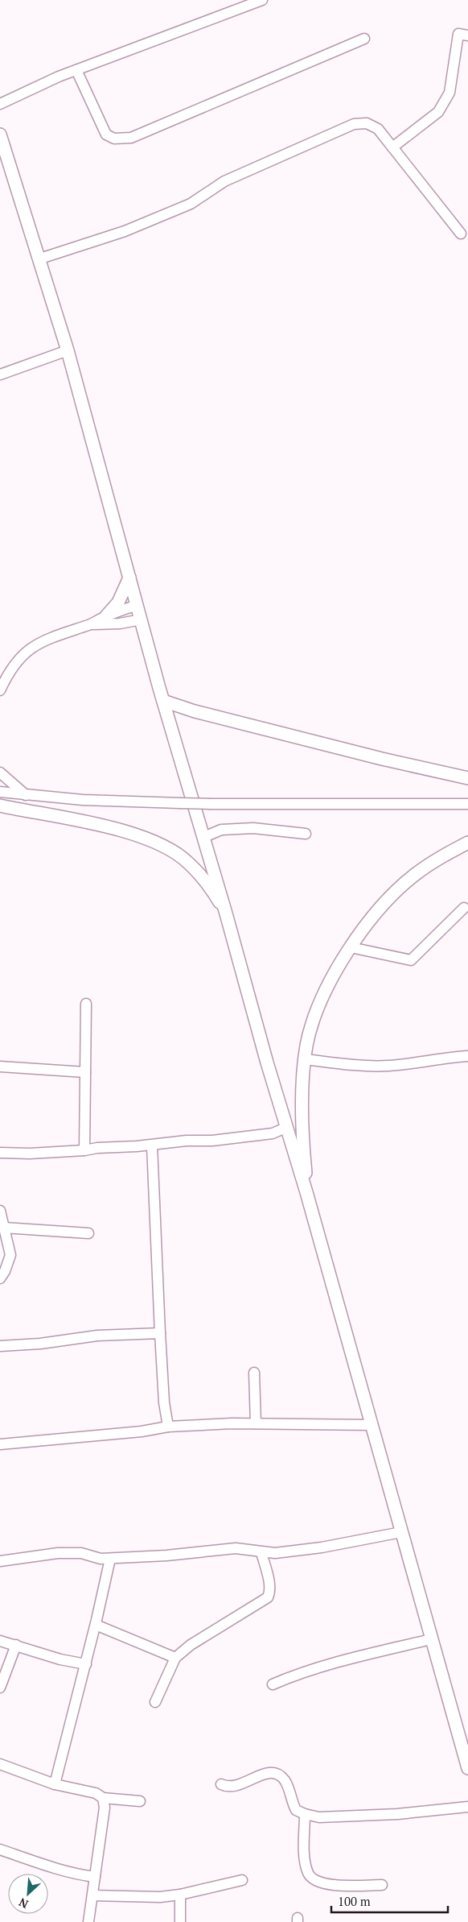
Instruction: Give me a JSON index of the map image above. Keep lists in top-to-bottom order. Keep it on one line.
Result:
{"scale_bar":"100 m","north":"bottom left"}
